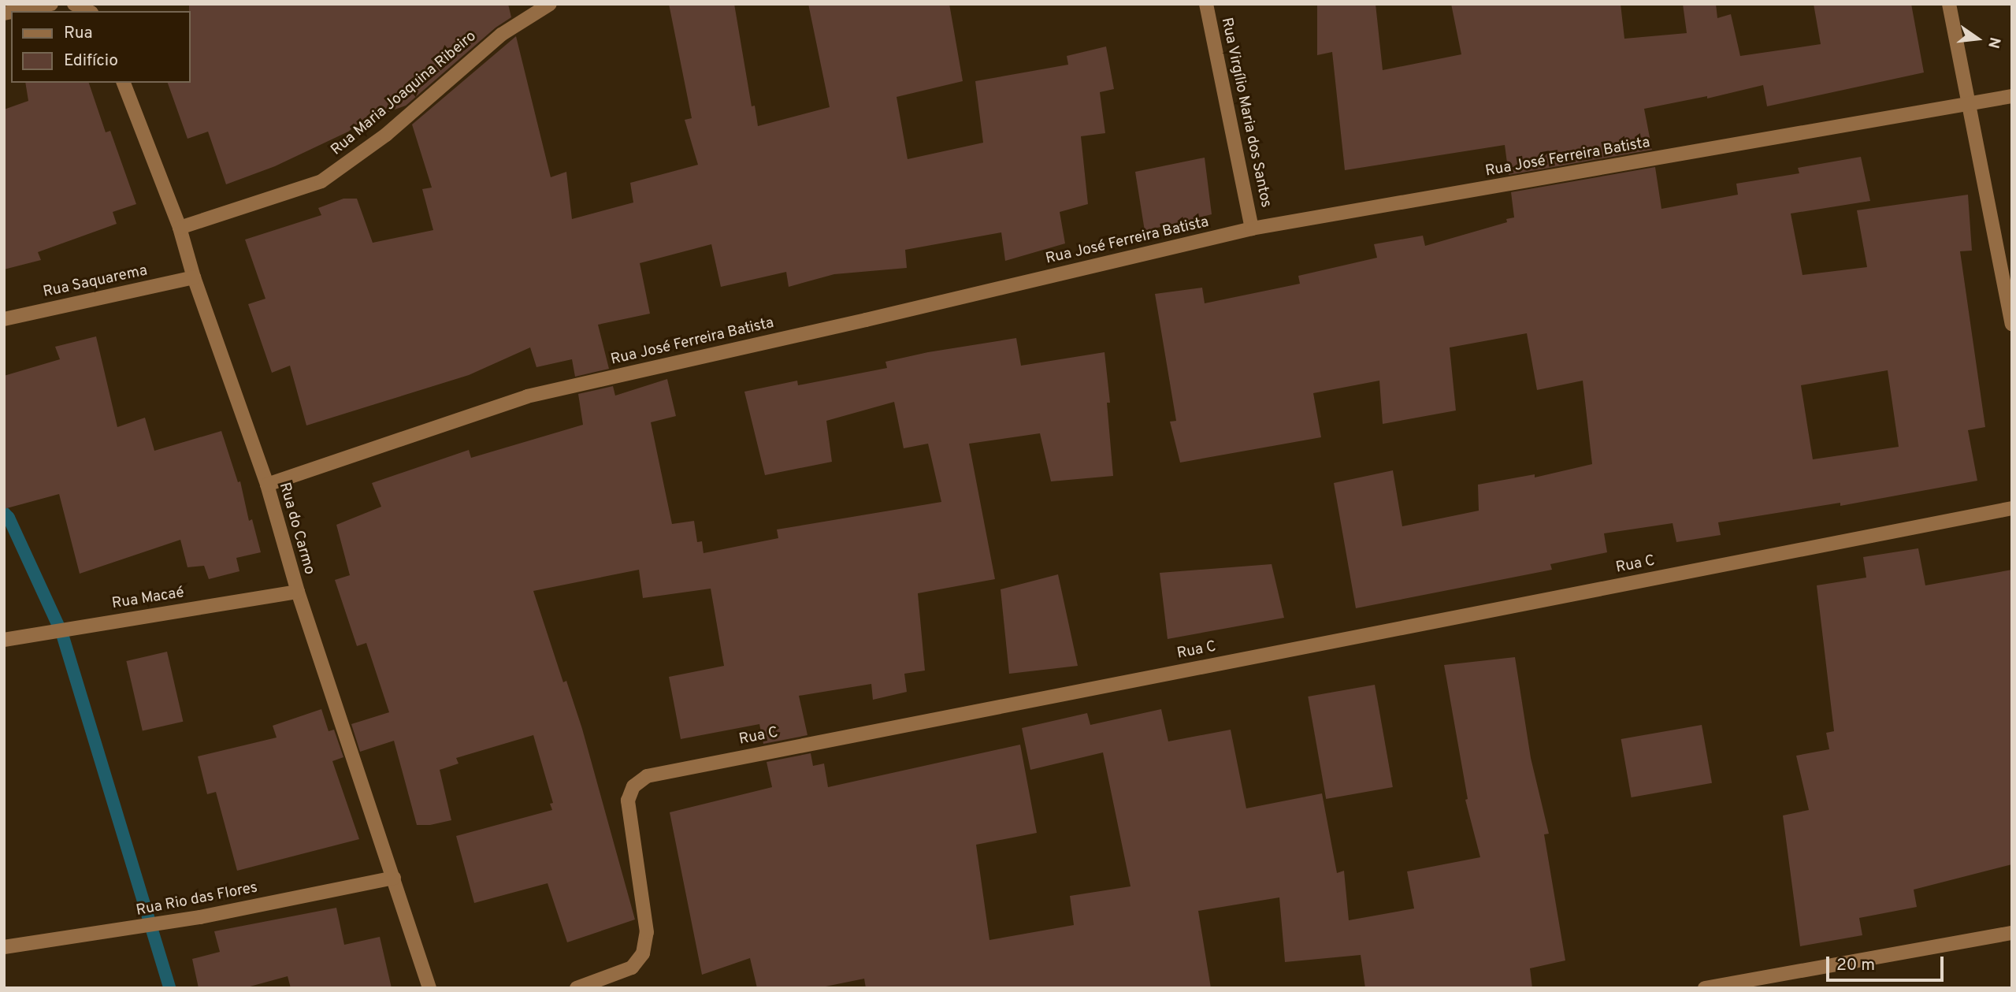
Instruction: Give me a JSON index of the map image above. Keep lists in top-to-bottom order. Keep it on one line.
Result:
{"streets":{"street":["Rua Maria Joaquina Ribeiro","Rua Virgílio Maria dos Santos","Rua José Ferreira Batista","Rua Saquarema","Rua do Carmo","Rua C","Rua Macaé","Rua Rio das Flores"]},"crossings":[["Rua Maria Joaquina Ribeiro","Rua do Carmo"],["Rua Virgílio Maria dos Santos","Rua José Ferreira Batista"],["Rua José Ferreira Batista","Rua do Carmo"],["Rua Saquarema","Rua do Carmo"],["Rua do Carmo","Rua Macaé"],["Rua do Carmo","Rua Rio das Flores"]],"legend":["Rua","Edifício"],"scale_bar":"20 m","north":"right"}
